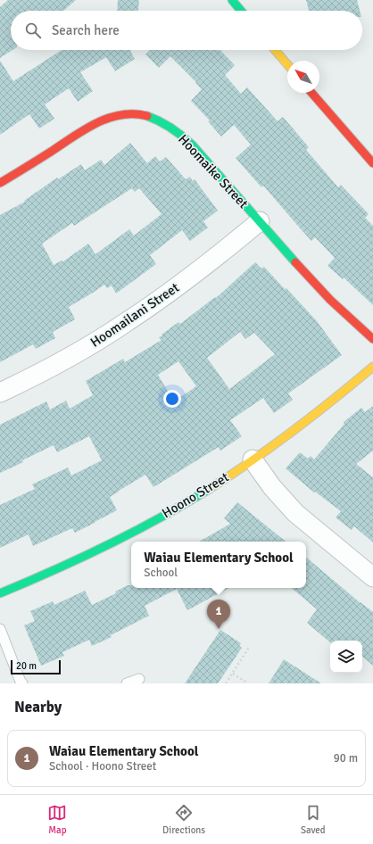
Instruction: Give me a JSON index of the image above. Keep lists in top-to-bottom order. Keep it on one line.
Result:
{"streets":{"street":["Hoomaike Street","Hoomailani Street","Hoono Street"]},"crossings":[["Hoomaike Street","Hoomailani Street"]],"scale_bar":"20 m","north":"top left","page":{"search":"Search here","popup":["Waiau Elementary School","School"],"pins":"1","scale":"20 m","heading":"Nearby","list":[{"mark":"1","name":"Waiau Elementary School","note":"School · Hoono Street","value":"90 m"}],"nav":["Map","Directions","Saved"]}}
